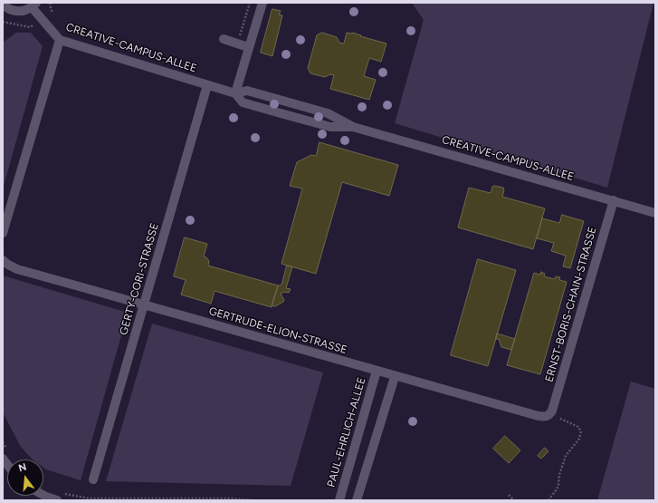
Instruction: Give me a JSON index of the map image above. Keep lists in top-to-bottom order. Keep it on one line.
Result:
{"streets":{"street":["CREATIVE-CAMPUS-ALLEE","GERTY-CORI-STRASSE","ERNST-BORIS-CHAIN-STRASSE","GERTRUDE-ELION-STRASSE","PAUL-EHRLICH-ALLEE"]},"crossings":[["CREATIVE-CAMPUS-ALLEE","GERTY-CORI-STRASSE"],["CREATIVE-CAMPUS-ALLEE","ERNST-BORIS-CHAIN-STRASSE"],["GERTY-CORI-STRASSE","GERTRUDE-ELION-STRASSE"],["ERNST-BORIS-CHAIN-STRASSE","GERTRUDE-ELION-STRASSE"],["GERTRUDE-ELION-STRASSE","PAUL-EHRLICH-ALLEE"]],"north":"top"}
